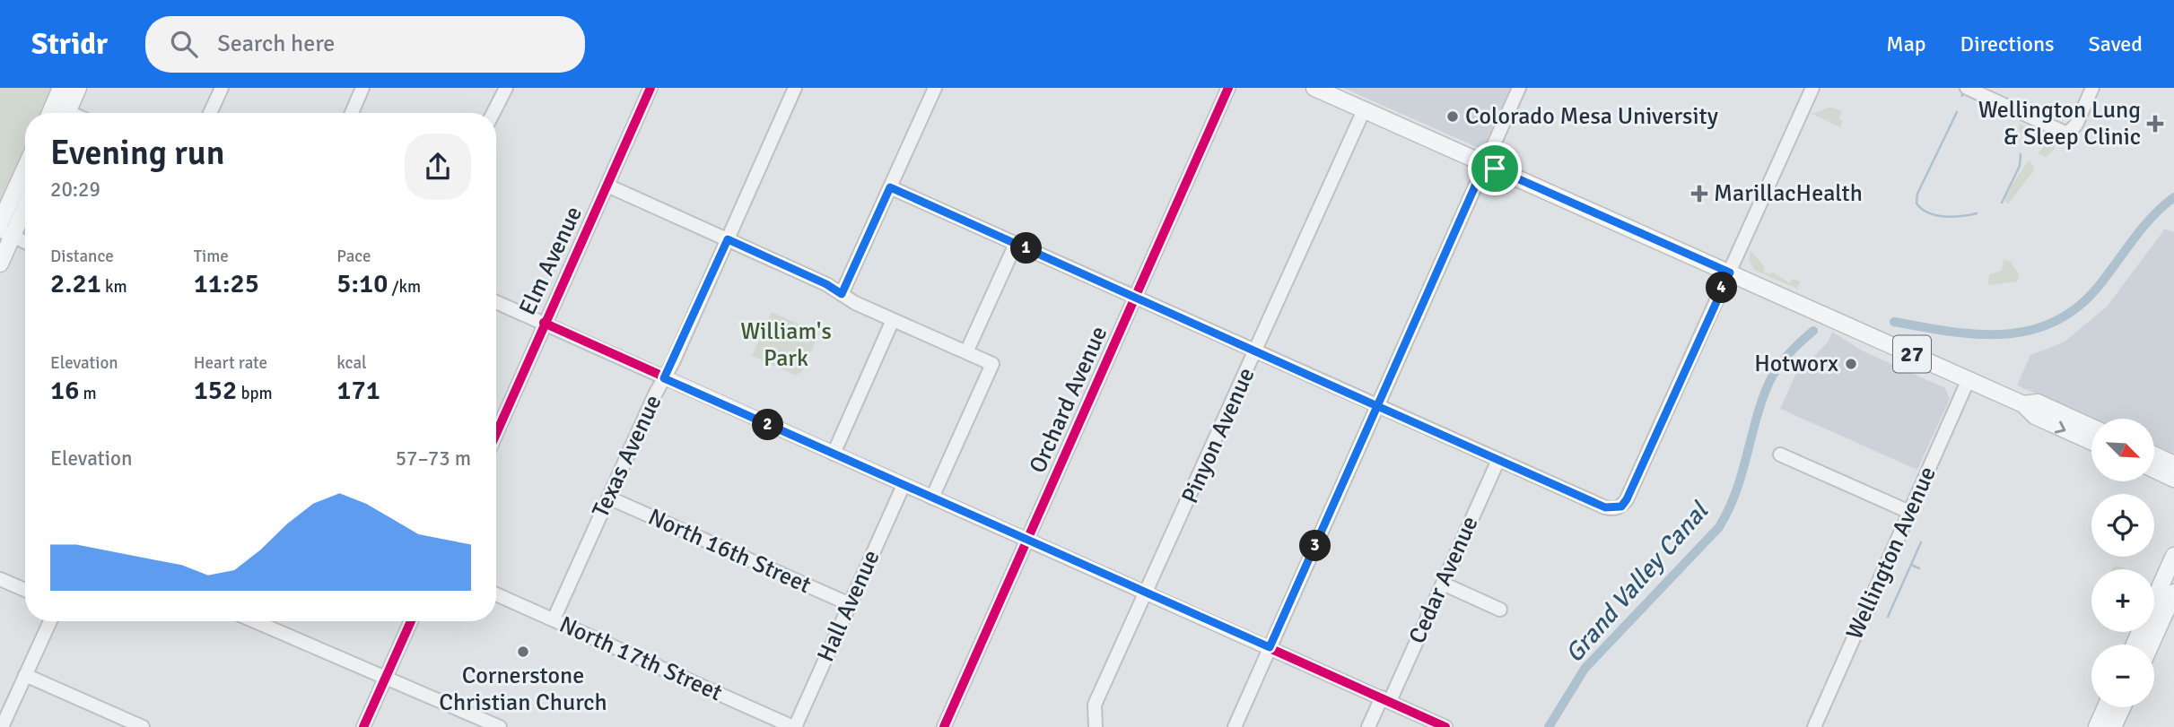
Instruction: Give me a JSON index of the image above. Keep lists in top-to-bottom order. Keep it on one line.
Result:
{"streets":{"main road":["27"],"street":["Elm Avenue","Orchard Avenue","Pinyon Avenue","Texas Avenue","North 16th Street","Wellington Avenue","Cedar Avenue","Hall Avenue","North 17th Street"]},"crossings":[["27","Pinyon Avenue"],["27","Wellington Avenue"],["Texas Avenue","North 16th Street"],["Texas Avenue","North 17th Street"],["North 16th Street","Hall Avenue"],["Hall Avenue","North 17th Street"]],"water":["Grand Valley Canal"],"parks":["William's Park"],"places":{"other":["Colorado Mesa University","Hotworx","Cornerstone Christian Church"],"health":["Wellington Lung & Sleep Clinic","MarillacHealth"]},"north":"bottom right","page":{"header":"Stridr","search":"Search here","nav":["Map","Directions","Saved"],"heading":["Evening run","20:29"],"stats":[["Distance","2.21 km"],["Time","11:25"],["Pace","5:10 /km"],["Elevation","16 m"],["Heart rate","152 bpm"],["kcal","171"]],"pins":["1","4","2","3"],"map_buttons":["+","−"],"chart":["Elevation","57–73 m"]}}
